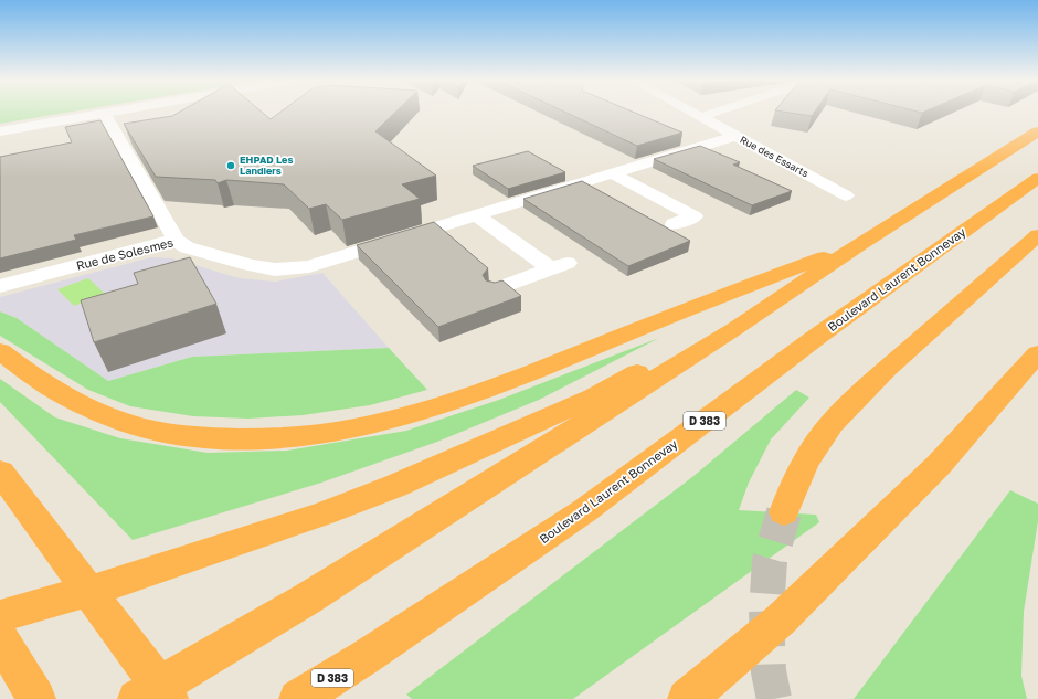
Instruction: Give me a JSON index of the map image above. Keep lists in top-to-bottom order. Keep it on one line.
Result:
{"streets":{"highway":["Boulevard Laurent Bonnevay","D 383"],"street":["Rue des Essarts","Rue de Solesmes"]},"crossings":[["Rue des Essarts","Rue de Solesmes"]],"places":["EHPAD Les Landiers"]}
